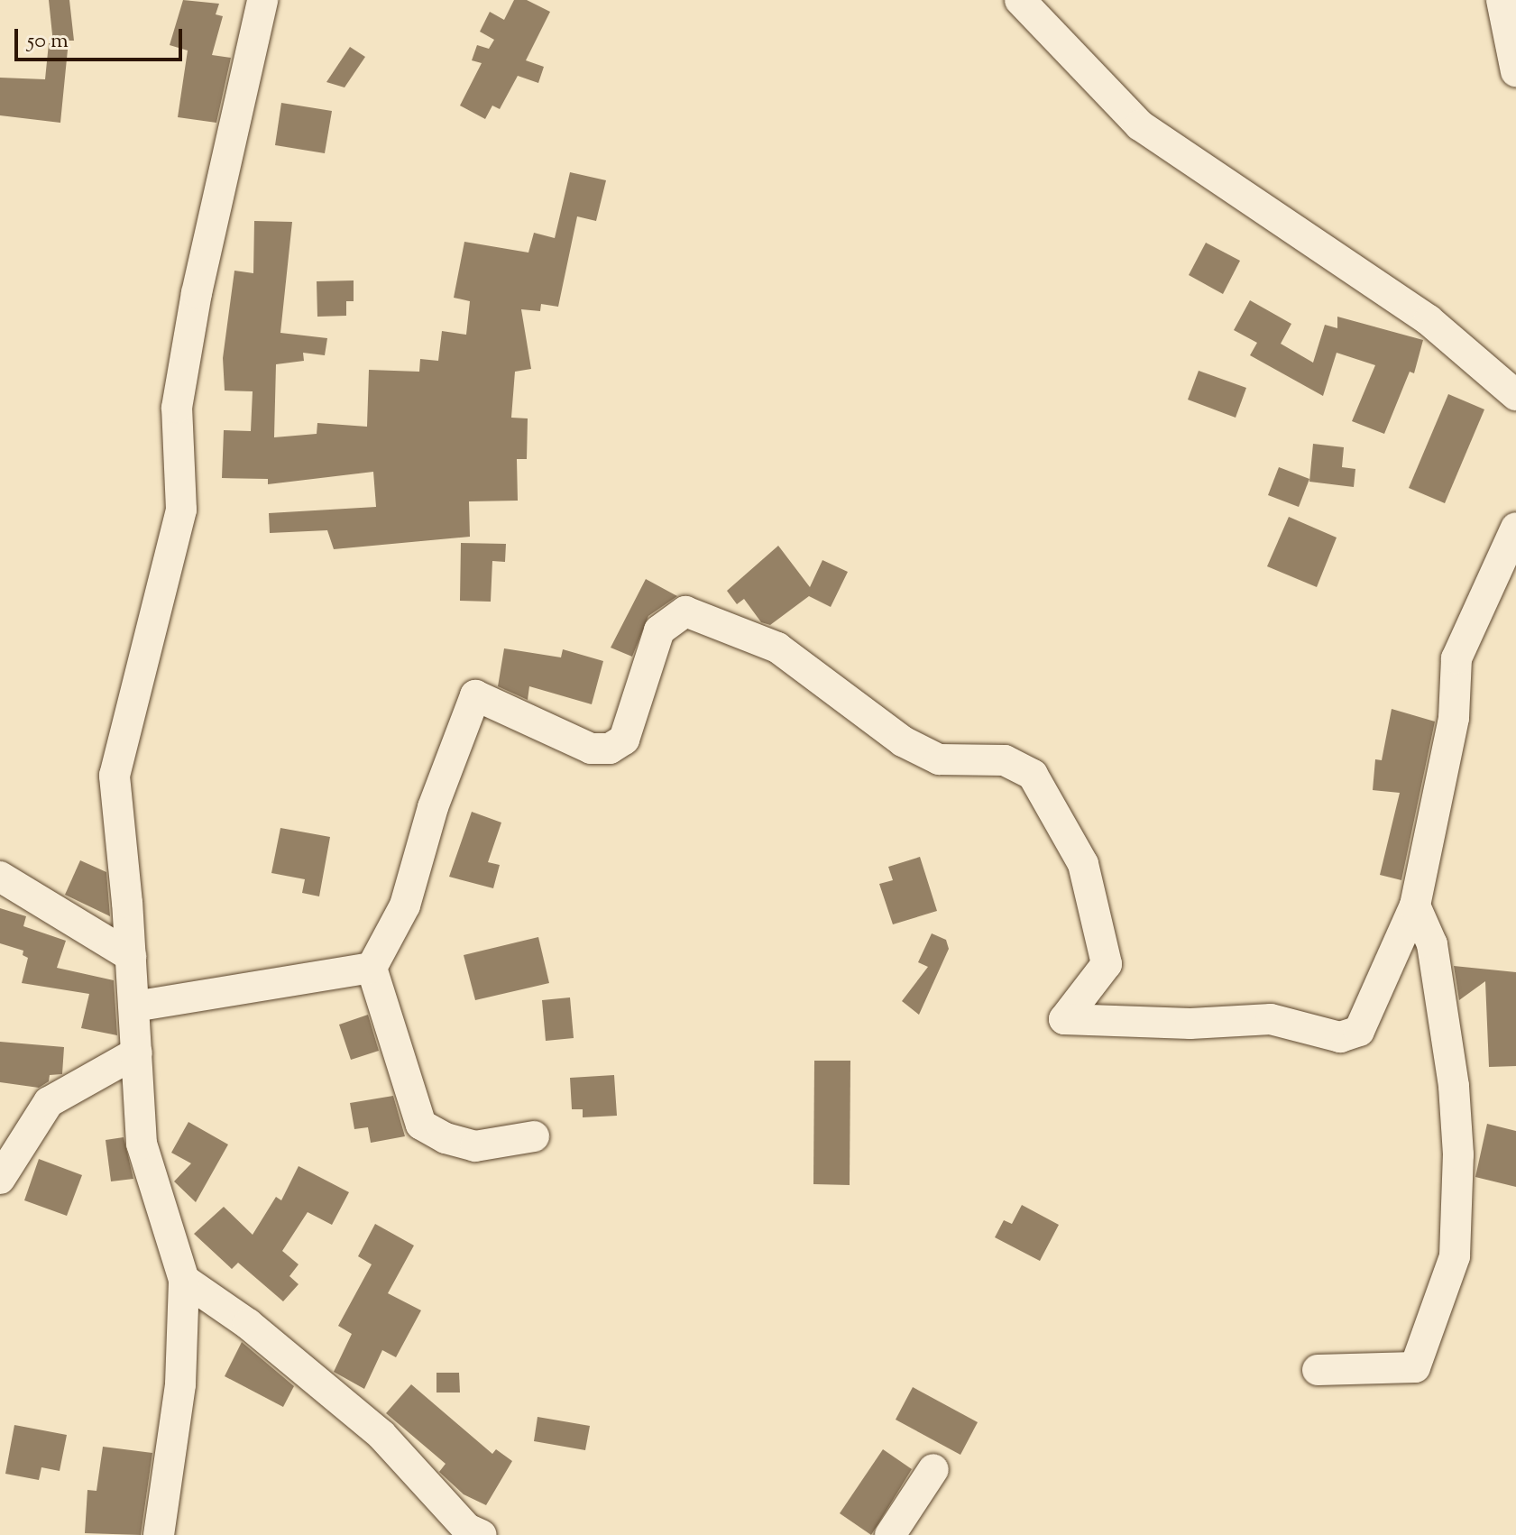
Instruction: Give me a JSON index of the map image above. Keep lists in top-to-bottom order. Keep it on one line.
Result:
{"scale_bar":"50 m"}
